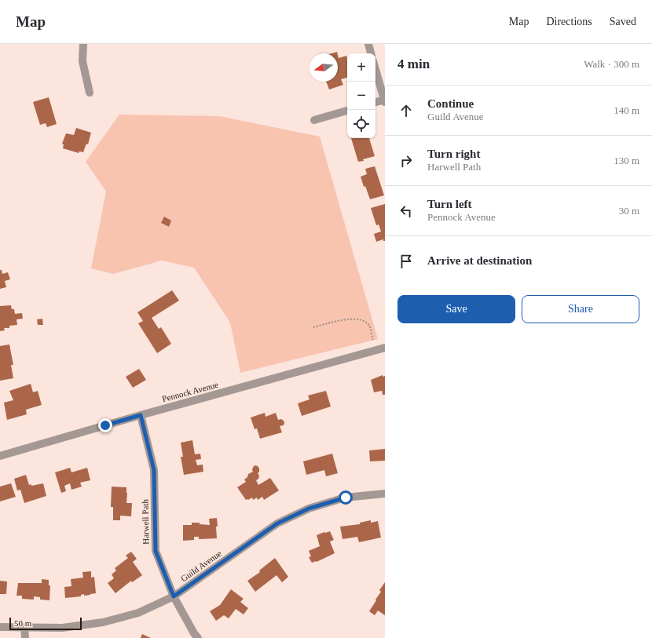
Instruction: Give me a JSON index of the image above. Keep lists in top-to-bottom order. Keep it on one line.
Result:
{"streets":{"street":["Pennock Avenue","Harwell Path","Guild Avenue"]},"crossings":[["Pennock Avenue","Harwell Path"],["Harwell Path","Guild Avenue"]],"scale_bar":"50 m","north":"left","page":{"header":"Map","nav":["Map","Directions","Saved"],"heading":["4 min","Walk · 300 m"],"map_buttons":["+","−"],"list":[["Continue","Guild Avenue","140 m"],["Turn right","Harwell Path","130 m"],["Turn left","Pennock Avenue","30 m"],"Arrive at destination"],"buttons":["Save","Share"],"scale":"50 m"}}
